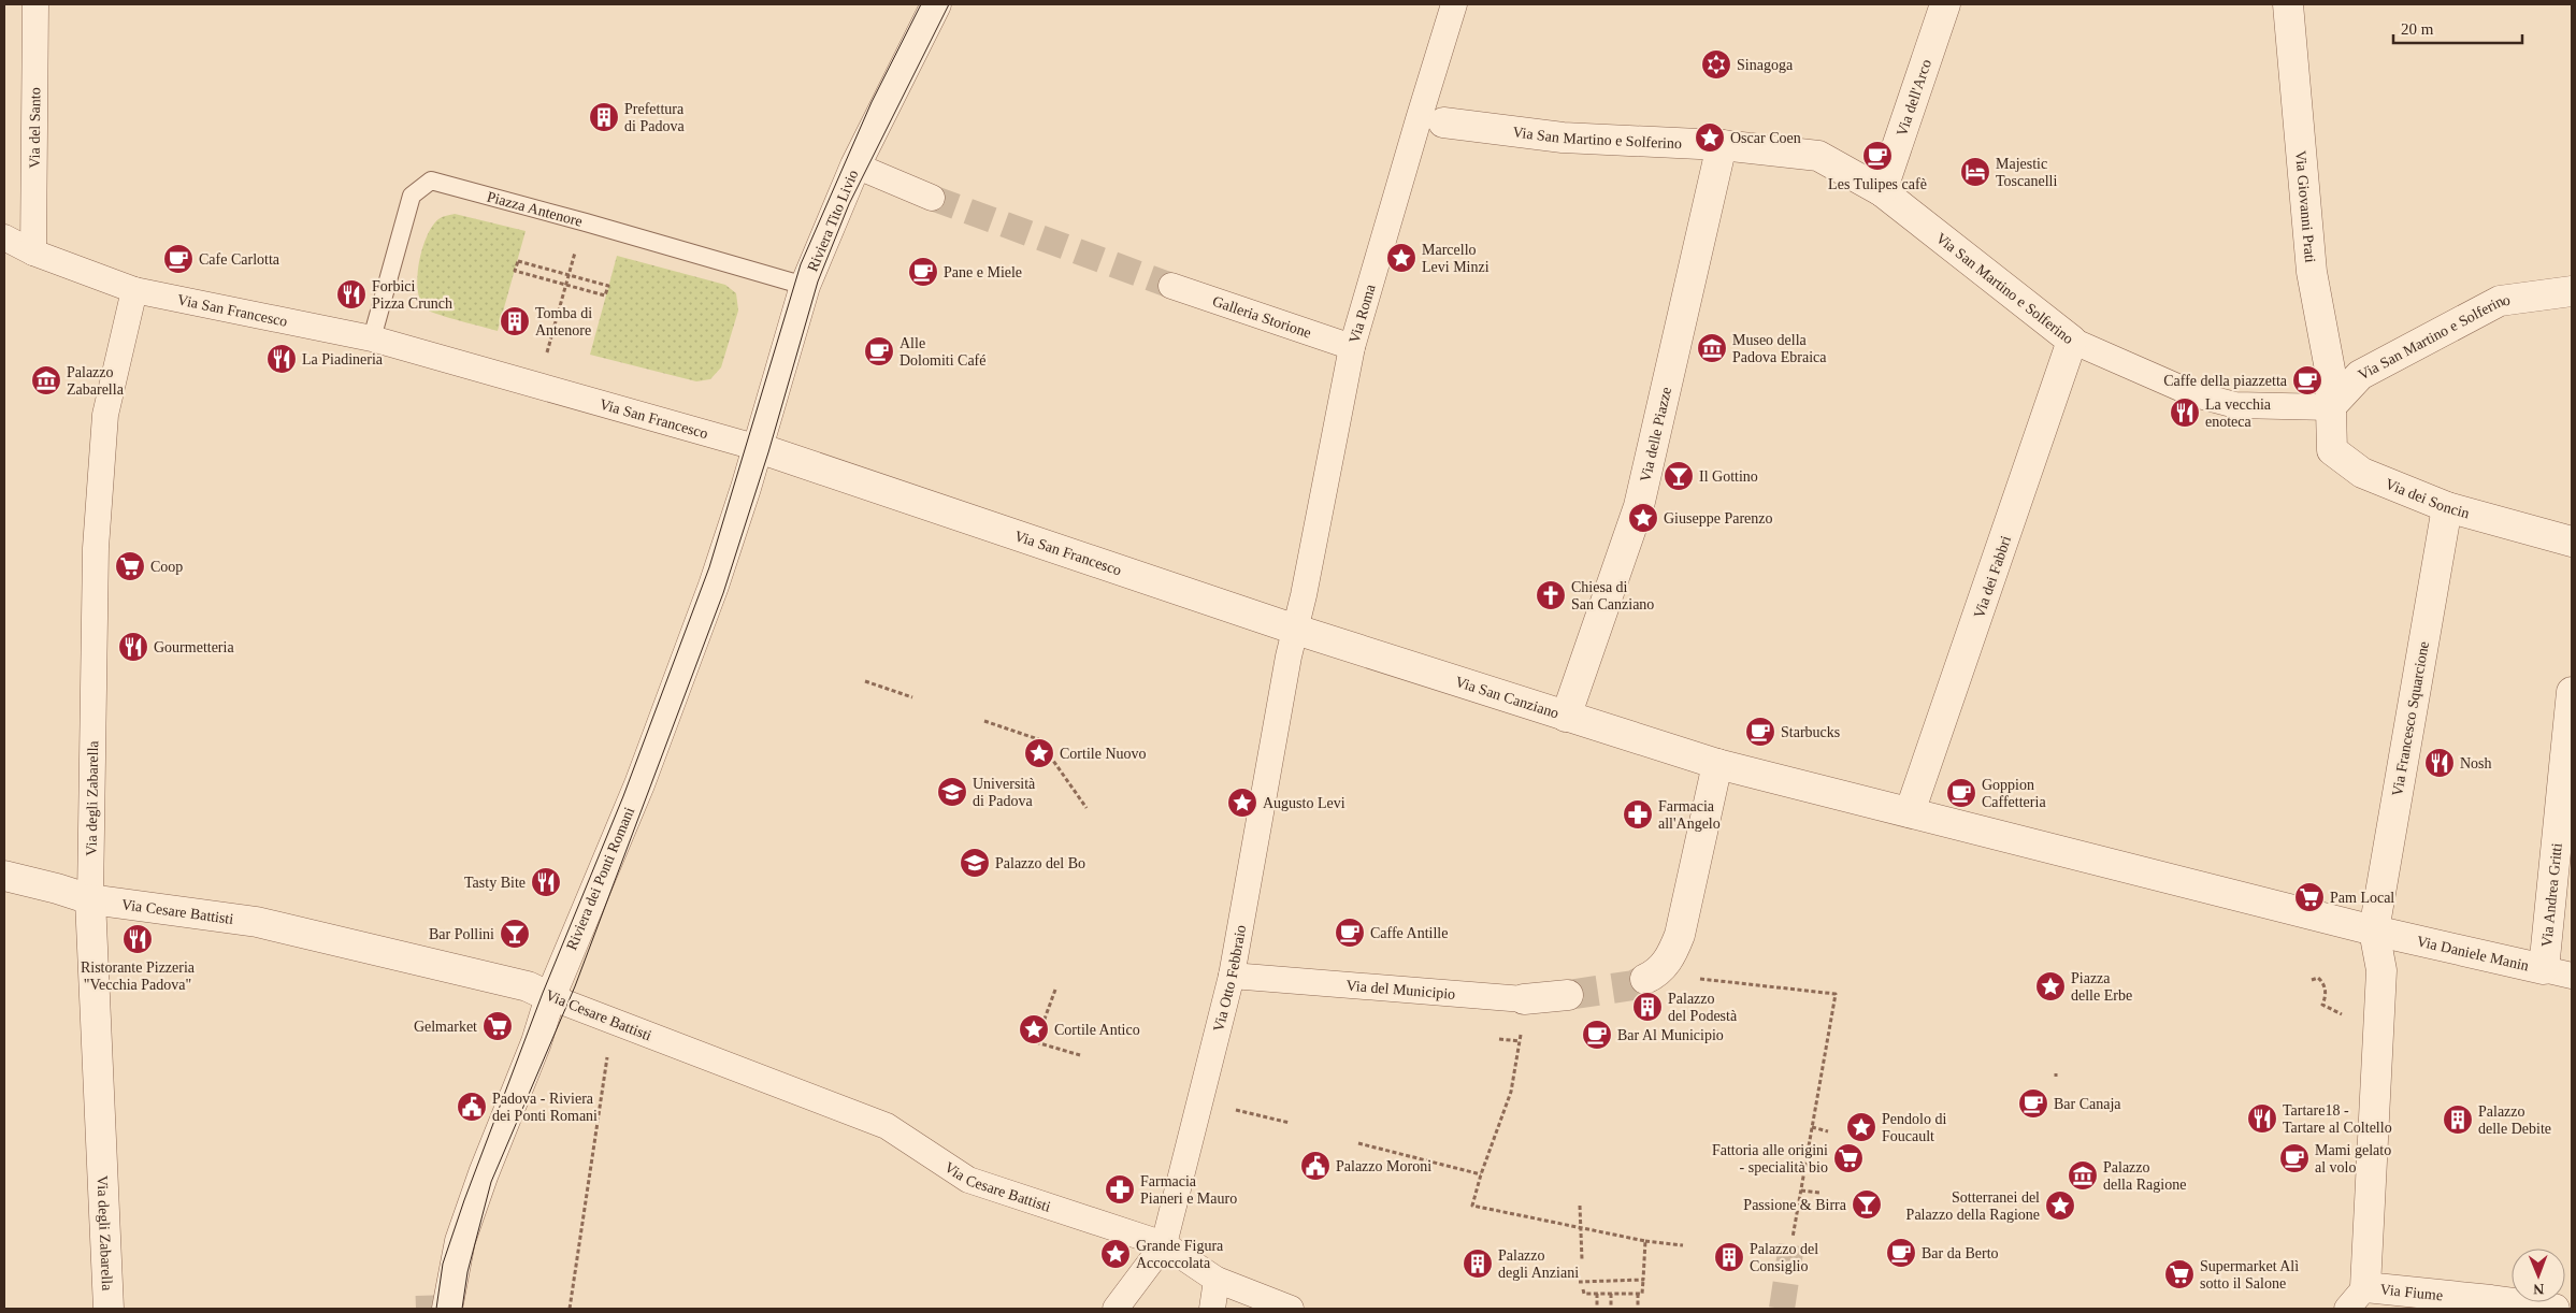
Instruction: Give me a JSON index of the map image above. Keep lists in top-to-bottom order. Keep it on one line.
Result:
{"streets":{"street":["Via dell'Arco","Via del Santo","Via San Martino e Solferino","Via Giovanni Prati","Riviera Tito Livio","Via San Francesco","Via Roma","Galleria Storione","Via delle Piazze","Via dei Soncin","Via dei Fabbri","Via San Canziano","Via Francesco Squarcione","Via degli Zabarella","Riviera dei Ponti Romani","Via Andrea Gritti","Via Cesare Battisti","Via Daniele Manin","Via Otto Febbraio","Via del Municipio","Via Fiume"],"lane":["Piazza Antenore"]},"crossings":[["Via dell'Arco","Via San Martino e Solferino"],["Via del Santo","Via San Francesco"],["Via San Martino e Solferino","Via Giovanni Prati"],["Via San Martino e Solferino","Via Roma"],["Via San Martino e Solferino","Via delle Piazze"],["Via San Martino e Solferino","Via dei Soncin"],["Via San Martino e Solferino","Via dei Fabbri"],["Via Giovanni Prati","Via dei Soncin"],["Piazza Antenore","Riviera Tito Livio"],["Piazza Antenore","Via San Francesco"],["Riviera Tito Livio","Via San Francesco"],["Riviera Tito Livio","Riviera dei Ponti Romani"],["Via San Francesco","Via Roma"],["Via San Francesco","Via San Canziano"],["Via San Francesco","Via degli Zabarella"],["Via San Francesco","Riviera dei Ponti Romani"],["Via San Francesco","Via Otto Febbraio"],["Via Roma","Galleria Storione"],["Via Roma","Via San Canziano"],["Via Roma","Via Otto Febbraio"],["Via delle Piazze","Via San Canziano"],["Via dei Soncin","Via Francesco Squarcione"],["Via San Canziano","Via Otto Febbraio"],["Via Francesco Squarcione","Via Daniele Manin"],["Via degli Zabarella","Via Cesare Battisti"],["Riviera dei Ponti Romani","Via Cesare Battisti"],["Via Andrea Gritti","Via Daniele Manin"],["Via Cesare Battisti","Via Otto Febbraio"],["Via Otto Febbraio","Via del Municipio"]],"places":{"synagogue":["Sinagoga"],"building":["Prefettura di Padova","Tomba di Antenore","Palazzo del Podestà","Palazzo delle Debite","Palazzo del Consiglio","Palazzo degli Anziani"],"place":["Oscar Coen","Marcello Levi Minzi","Giuseppe Parenzo","Cortile Nuovo","Augusto Levi","Piazza delle Erbe","Cortile Antico","Pendolo di Foucault","Sotterranei del Palazzo della Ragione","Grande Figura Accoccolata"],"cafe":["Les Tulipes cafè","Cafe Carlotta","Pane e Miele","Alle Dolomiti Café","Caffe della piazzetta","Starbucks","Goppion Caffetteria","Caffe Antille","Bar Al Municipio","Bar Canaja","Mami gelato al volo","Bar da Berto"],"hotel":["Majestic Toscanelli"],"restaurant":["Forbici Pizza Crunch","La Piadineria","La vecchia enoteca","Gourmetteria","Nosh","Tasty Bite","Ristorante Pizzeria \"Vecchia Padova\"","Tartare18 - Tartare al Coltello"],"museum":["Museo della Padova Ebraica","Palazzo Zabarella","Palazzo della Ragione"],"bar":["Il Gottino","Bar Pollini","Passione & Birra"],"supermarket":["Coop","Pam Local","Gelmarket","Fattoria alle origini - specialità bio","Supermarket Alì sotto il Salone"],"church":["Chiesa di San Canziano"],"school or university":["Università di Padova","Palazzo del Bo"],"pharmacy":["Farmacia all'Angelo","Farmacia Pianeri e Mauro"],"public building":["Padova - Riviera dei Ponti Romani","Palazzo Moroni"]},"scale_bar":"20 m","north":"bottom"}
